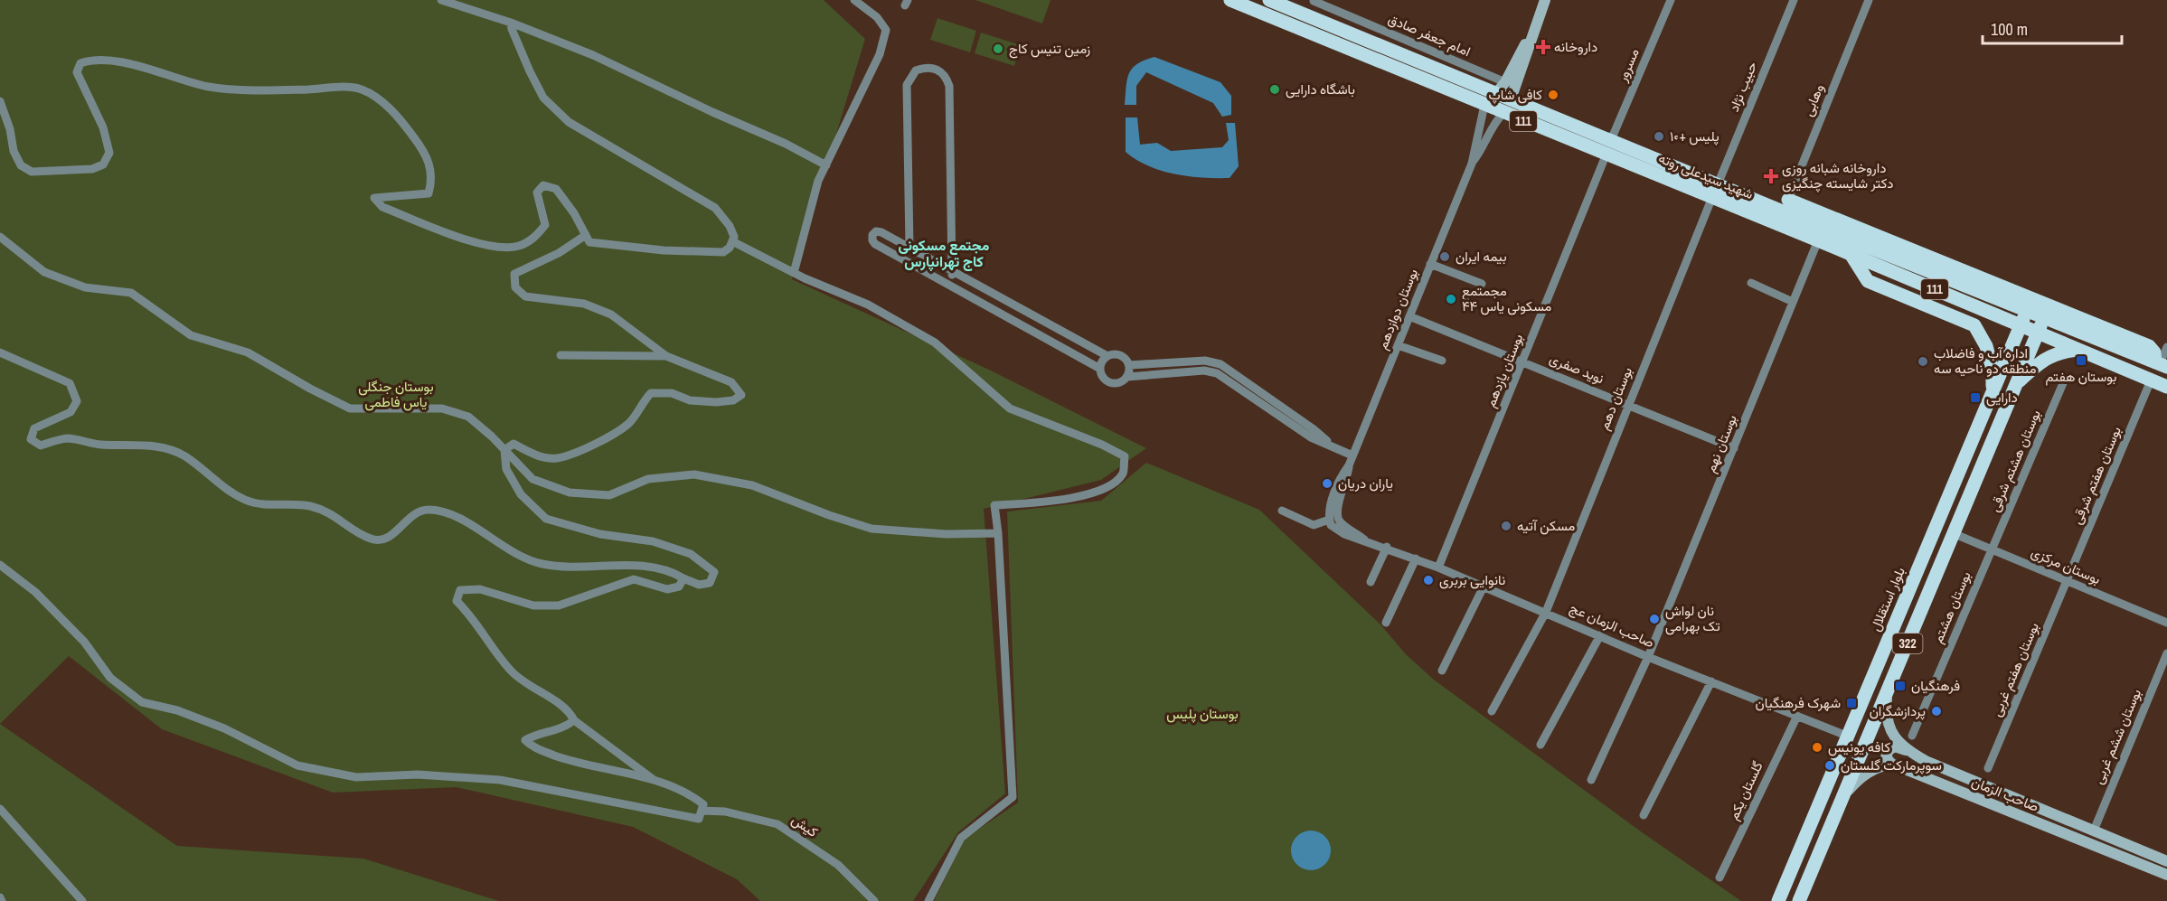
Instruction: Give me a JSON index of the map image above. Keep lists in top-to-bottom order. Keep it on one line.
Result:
{"streets":{"main road":["111","شهید سیدعلی روته","بلوار استقلال","322","صاحب الزمان"],"street":["امام جعفر صادق","مسرور","حبیب نژاد","وهابی","بوستان دوازدهم","نوید صفری","بوستان یازدهم","بوستان دهم","بوستان نهم","بوستان هشتم شرقی","بوستان هفتم شرقی","بوستان مرکزی","بوستان هشتم","صاحب الزمان عج","بوستان هفتم غربی","بوستان ششم غربی","گلستان یکم","کیش"]},"crossings":[["امام جعفر صادق","شهید سیدعلی روته"],["مسرور","شهید سیدعلی روته"],["حبیب نژاد","شهید سیدعلی روته"],["حبیب نژاد","بوستان دهم"],["وهابی","شهید سیدعلی روته"],["شهید سیدعلی روته","بوستان دوازدهم"],["شهید سیدعلی روته","بوستان یازدهم"],["شهید سیدعلی روته","بوستان دهم"],["شهید سیدعلی روته","بوستان نهم"],["شهید سیدعلی روته","بوستان هفتم شرقی"],["شهید سیدعلی روته","بلوار استقلال"],["شهید سیدعلی روته","322"],["بوستان دوازدهم","نوید صفری"],["بوستان دوازدهم","صاحب الزمان عج"],["نوید صفری","بوستان یازدهم"],["نوید صفری","بوستان دهم"],["نوید صفری","بوستان نهم"],["بوستان یازدهم","صاحب الزمان عج"],["بوستان دهم","صاحب الزمان عج"],["بوستان نهم","صاحب الزمان عج"],["بوستان هشتم شرقی","بوستان مرکزی"],["بوستان هشتم شرقی","بوستان هشتم"],["بوستان هفتم شرقی","بوستان مرکزی"],["بوستان هفتم شرقی","بوستان هفتم غربی"],["بوستان مرکزی","بوستان هشتم"],["بوستان مرکزی","322"],["بوستان مرکزی","بوستان هفتم غربی"],["بلوار استقلال","صاحب الزمان عج"],["صاحب الزمان عج","گلستان یکم"],["322","صاحب الزمان"],["بوستان ششم غربی","صاحب الزمان"]],"districts":["مجتمع مسکونی کاج تهرانپارس"],"parks":["بوستان جنگلی یاس فاطمی","بوستان پلیس"],"places":{"health":["داروخانه","داروخانه شبانه روزی دکتر شایسته چنگیزی"],"other":["زمین تنیس کاج","باشگاه دارایی","کافی شاپ","پلیس +۱۰","بیمه ایران","مجمتمع مسکونی یاس ۴۴","اداره آب و فاضلاب منطقه دو ناحیه سه","یاران دریان","مسکن آتیه","نانوایی بربری","نان‌ لواش‌ تک‌ بهرامی","پردازشگران","کافه یونیس","سوپرمارکت گلستان"],"transit":["بوستان هفتم","دارایی","فرهنگیان","شهرک فرهنگیان"]},"scale_bar":"100 m"}
